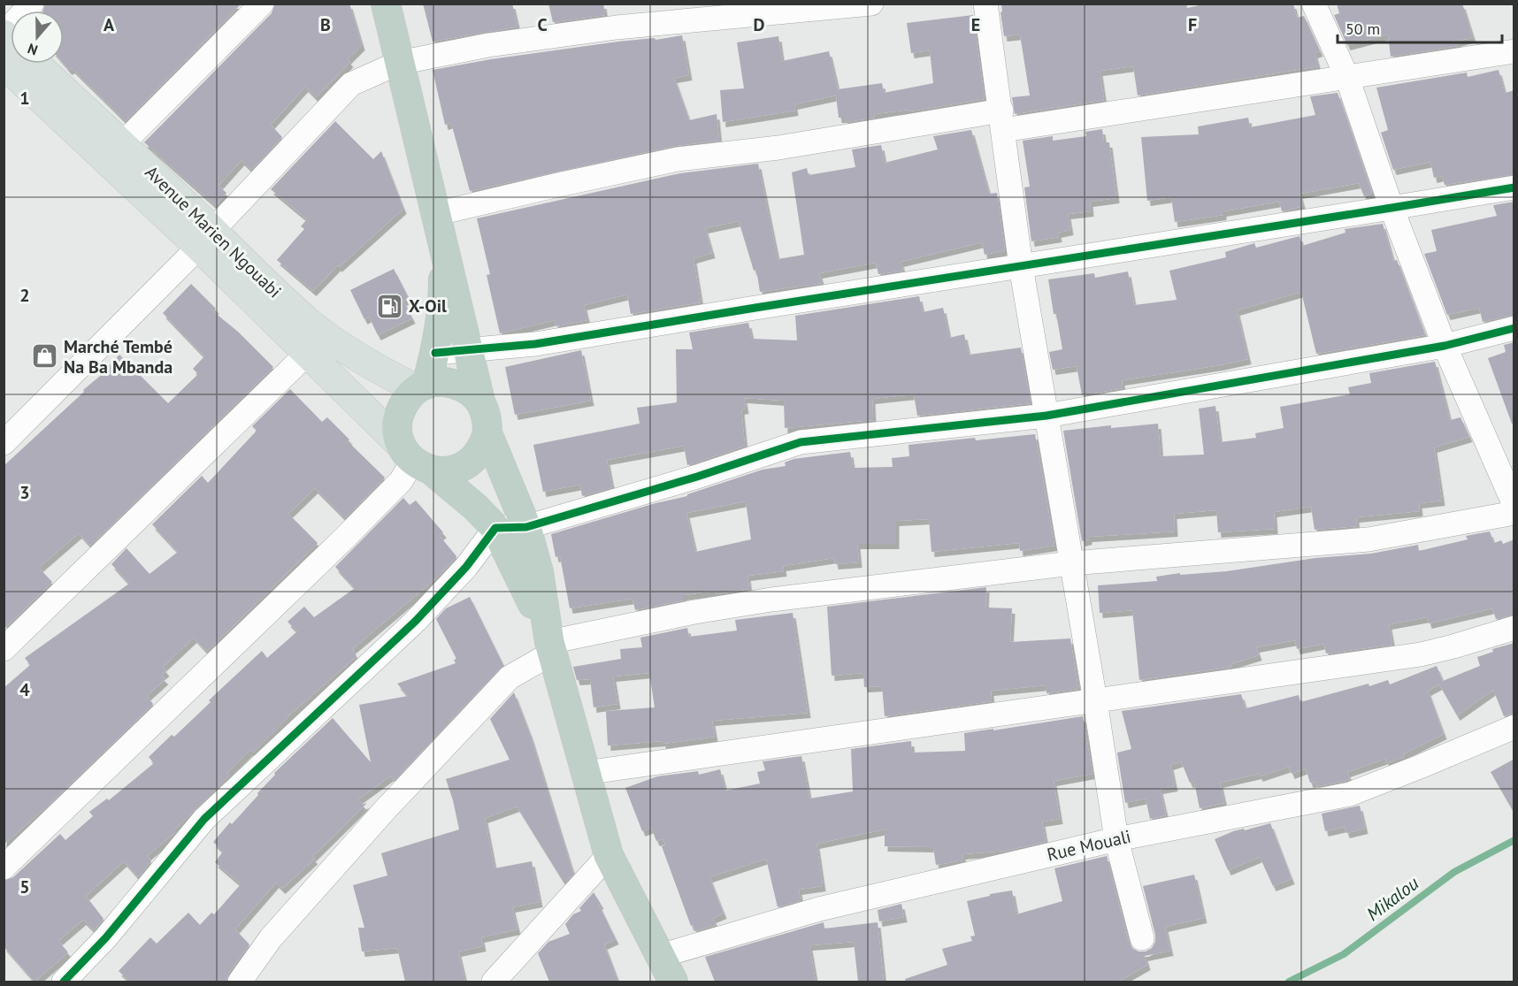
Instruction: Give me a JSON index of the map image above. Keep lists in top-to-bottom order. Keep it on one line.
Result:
{"streets":{"main road":["Avenue Marien Ngouabi"],"street":["Rue Mouali"]},"water":["Mikalou"],"places":{"fuel station":["X-Oil"],"shop":["Marché Tembé Na Ba Mbanda"]},"scale_bar":"50 m","north":"bottom","grid":{"columns":["A","B","C","D","E","F"],"rows":["1","2","3","4","5"]}}
